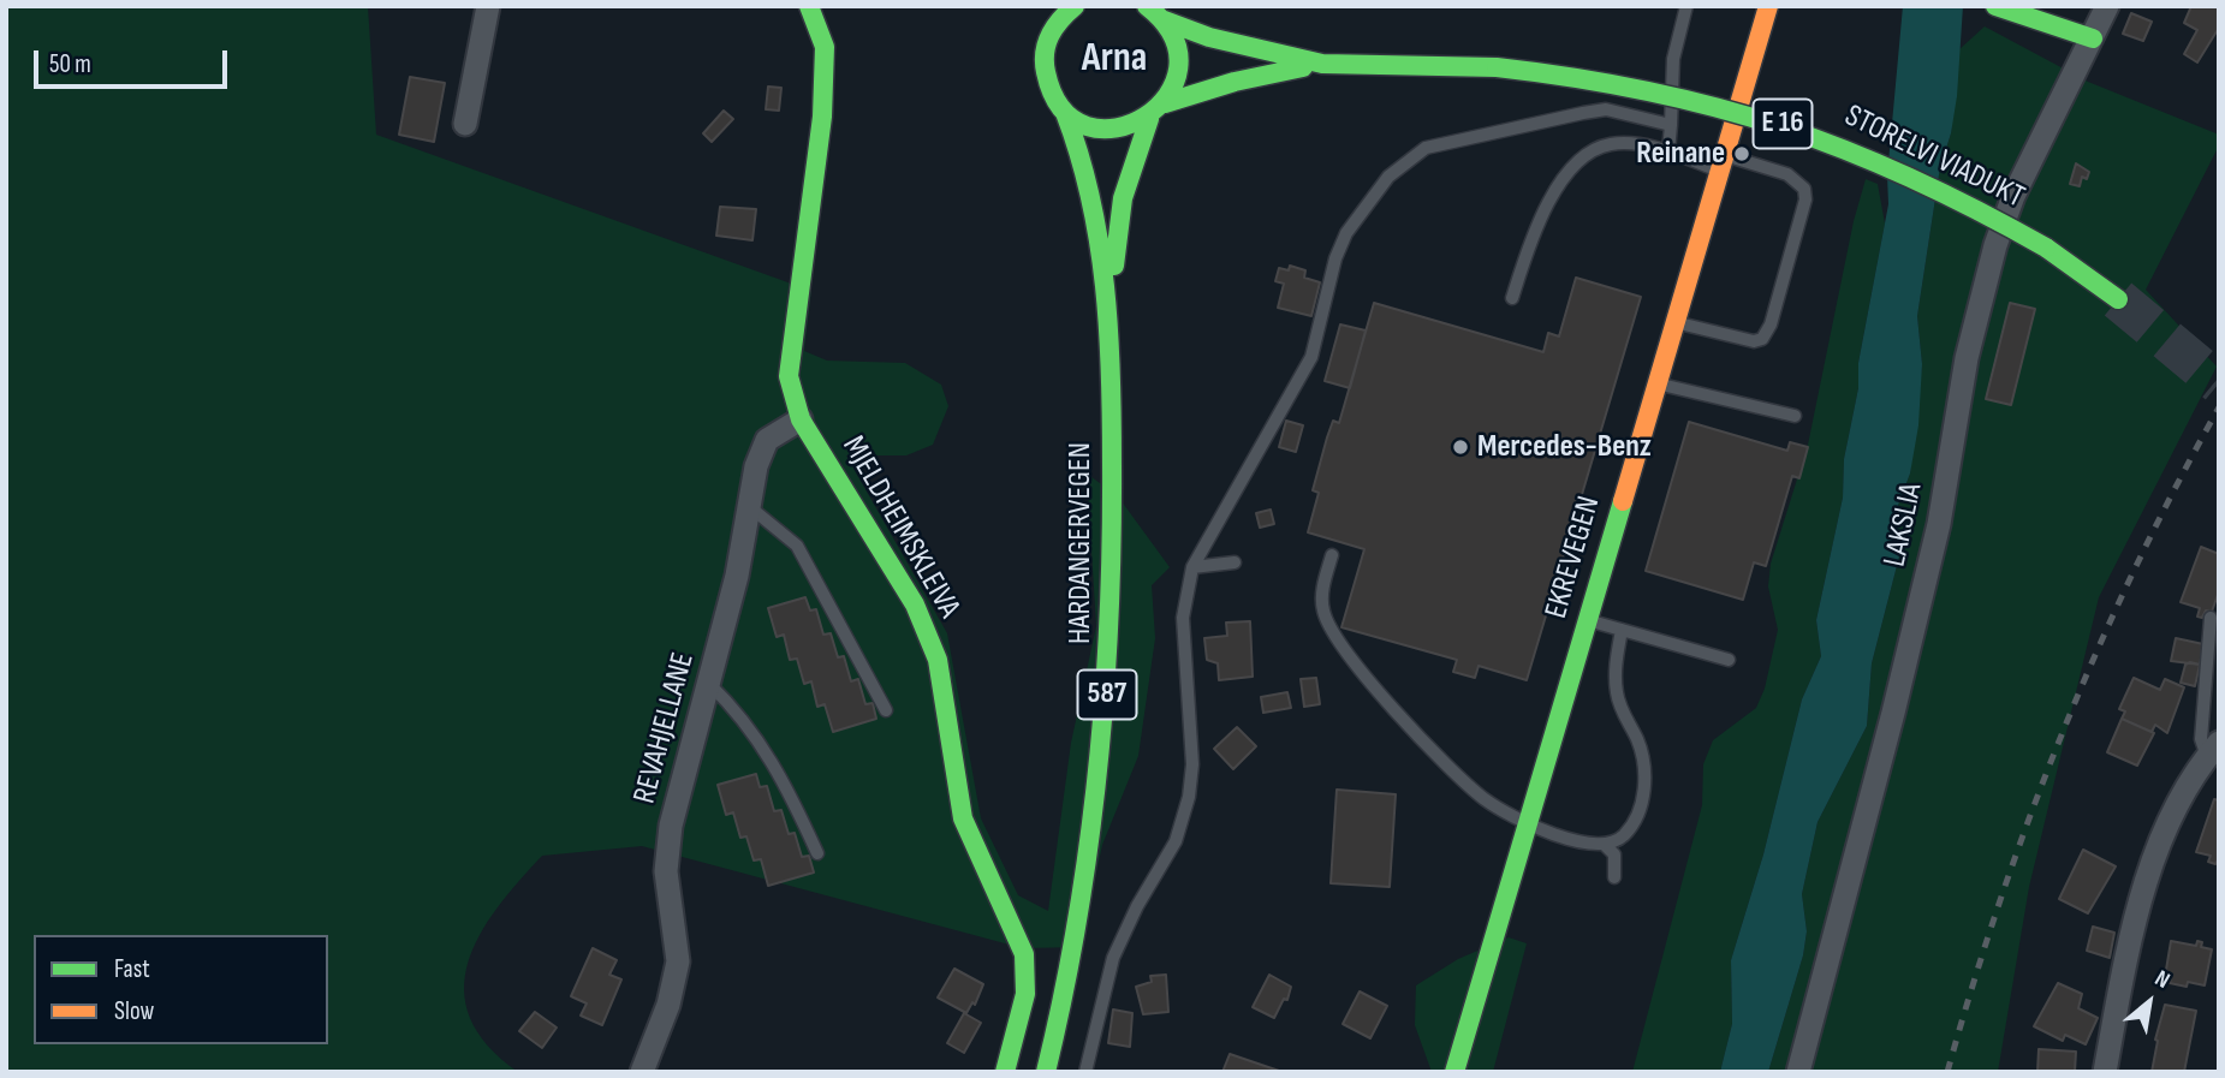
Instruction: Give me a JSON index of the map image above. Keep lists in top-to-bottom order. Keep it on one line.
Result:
{"streets":{"main road":["E 16","STORELVI VIADUKT","MJELDHEIMSKLEIVA","HARDANGERVEGEN","EKREVEGEN","587"],"street":["LAKSLIA","REVAHJELLANE"]},"crossings":[["E 16","STORELVI VIADUKT"],["E 16","HARDANGERVEGEN"],["MJELDHEIMSKLEIVA","REVAHJELLANE"]],"districts":["Arna"],"places":["Reinane","Mercedes-Benz"],"legend":["Fast","Slow"],"scale_bar":"50 m","north":"top right"}
